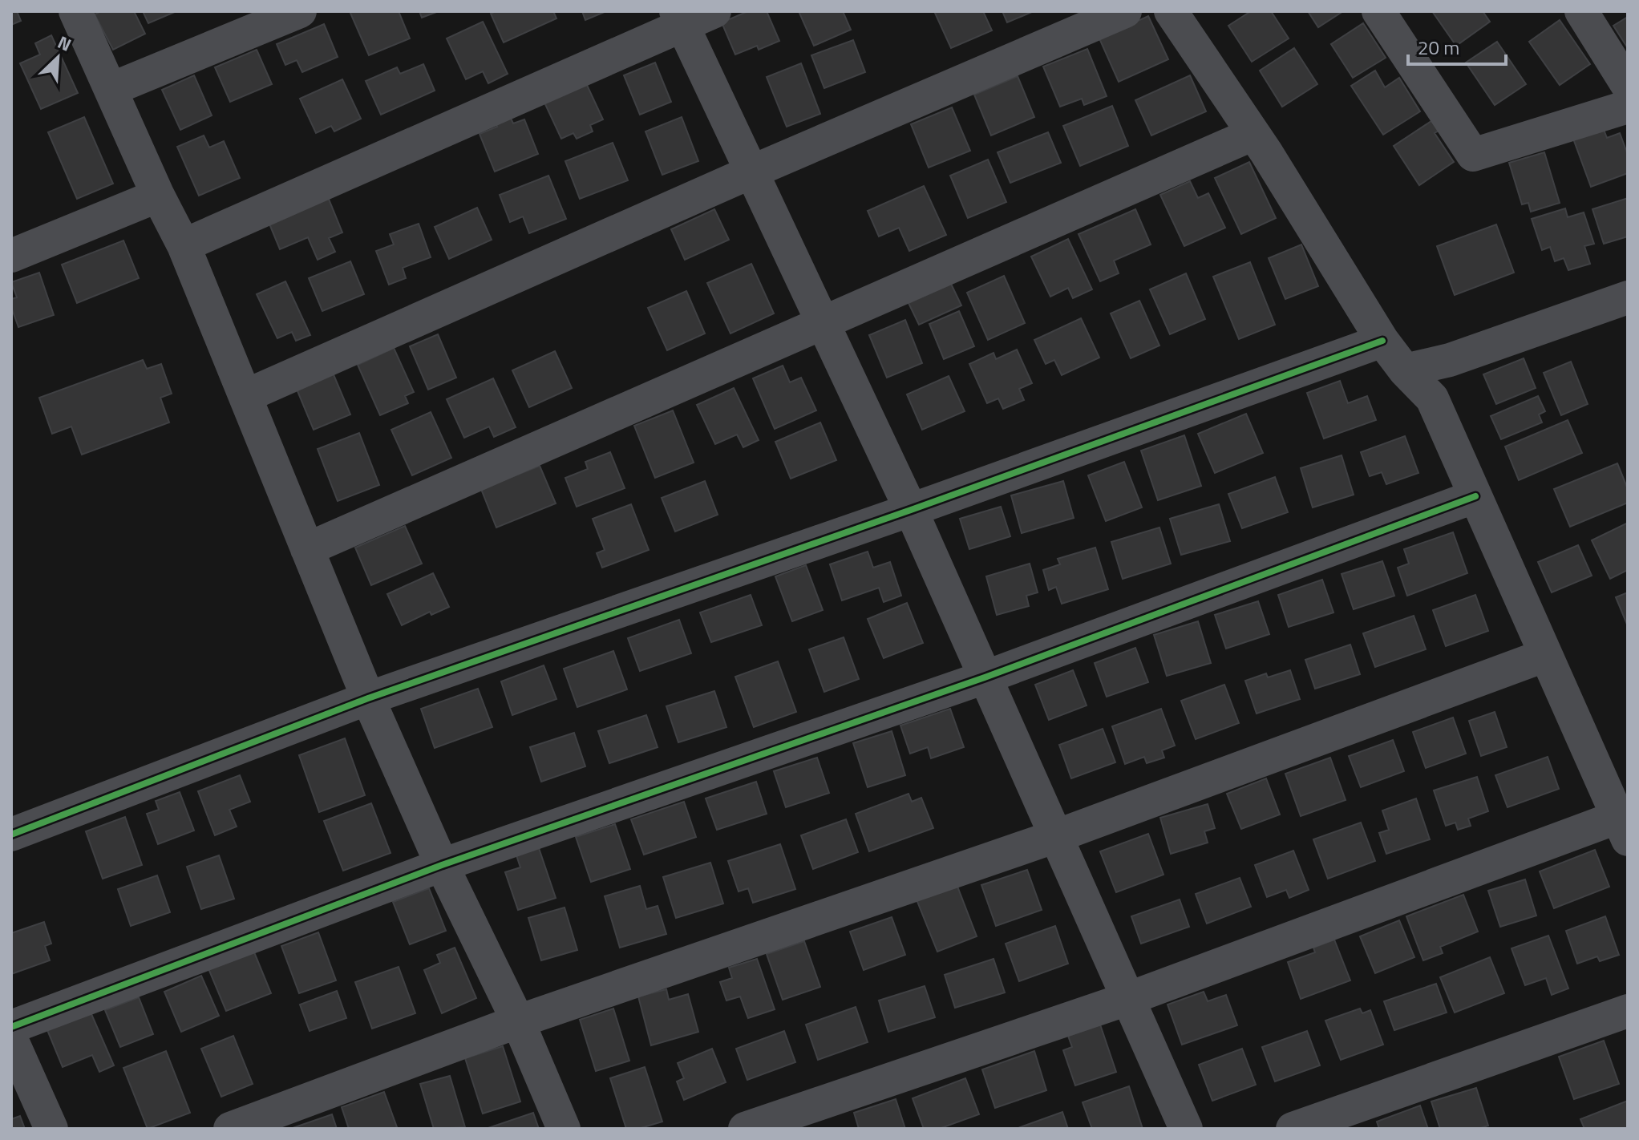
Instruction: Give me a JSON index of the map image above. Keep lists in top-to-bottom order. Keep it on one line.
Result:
{"scale_bar":"20 m","north":"top right"}
